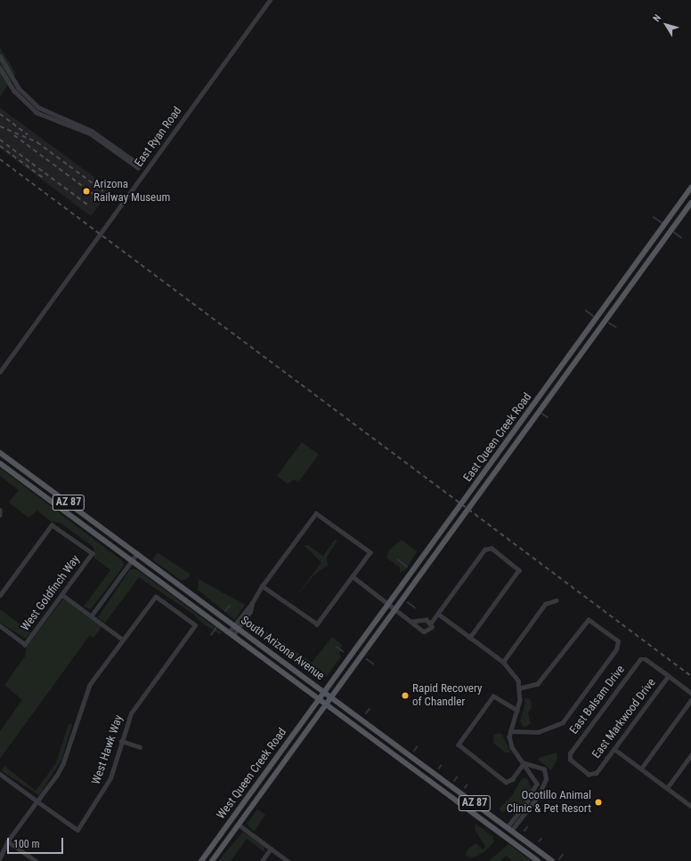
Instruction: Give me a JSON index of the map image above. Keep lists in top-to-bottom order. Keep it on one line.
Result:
{"streets":{"main road":["East Queen Creek Road","AZ 87","South Arizona Avenue","West Queen Creek Road"],"street":["East Ryan Road","West Goldfinch Way","East Balsam Drive","East Markwood Drive","West Hawk Way"]},"crossings":[["East Queen Creek Road","South Arizona Avenue"],["East Queen Creek Road","West Queen Creek Road"],["South Arizona Avenue","West Queen Creek Road"],["East Balsam Drive","East Markwood Drive"]],"places":["Arizona Railway Museum","Rapid Recovery of Chandler","Ocotillo Animal Clinic & Pet Resort"],"scale_bar":"100 m","north":"top left"}
